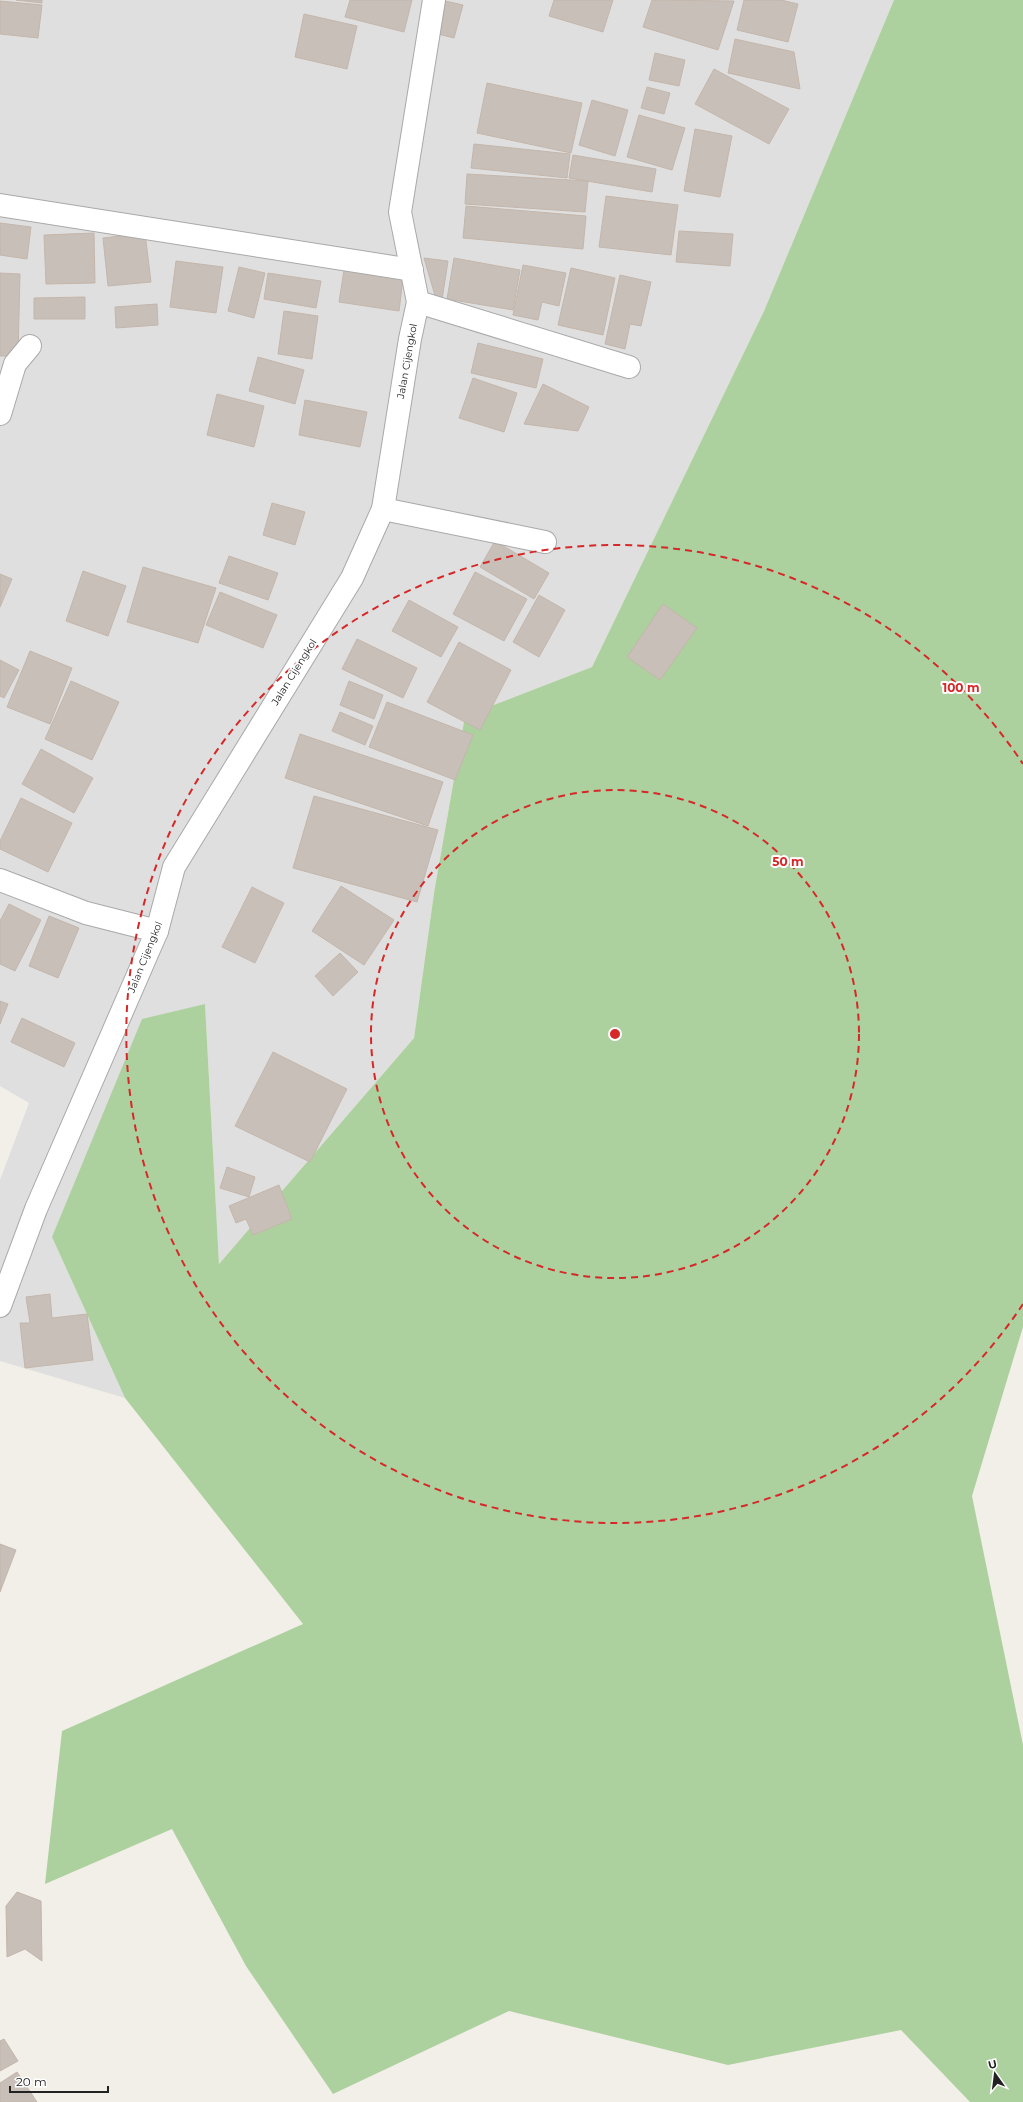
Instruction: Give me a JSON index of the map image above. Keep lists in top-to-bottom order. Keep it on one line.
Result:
{"streets":{"street":["Jalan Cijengkol"]},"scale_bar":"20 m","north":"top","rings":["100 m","50 m"]}
